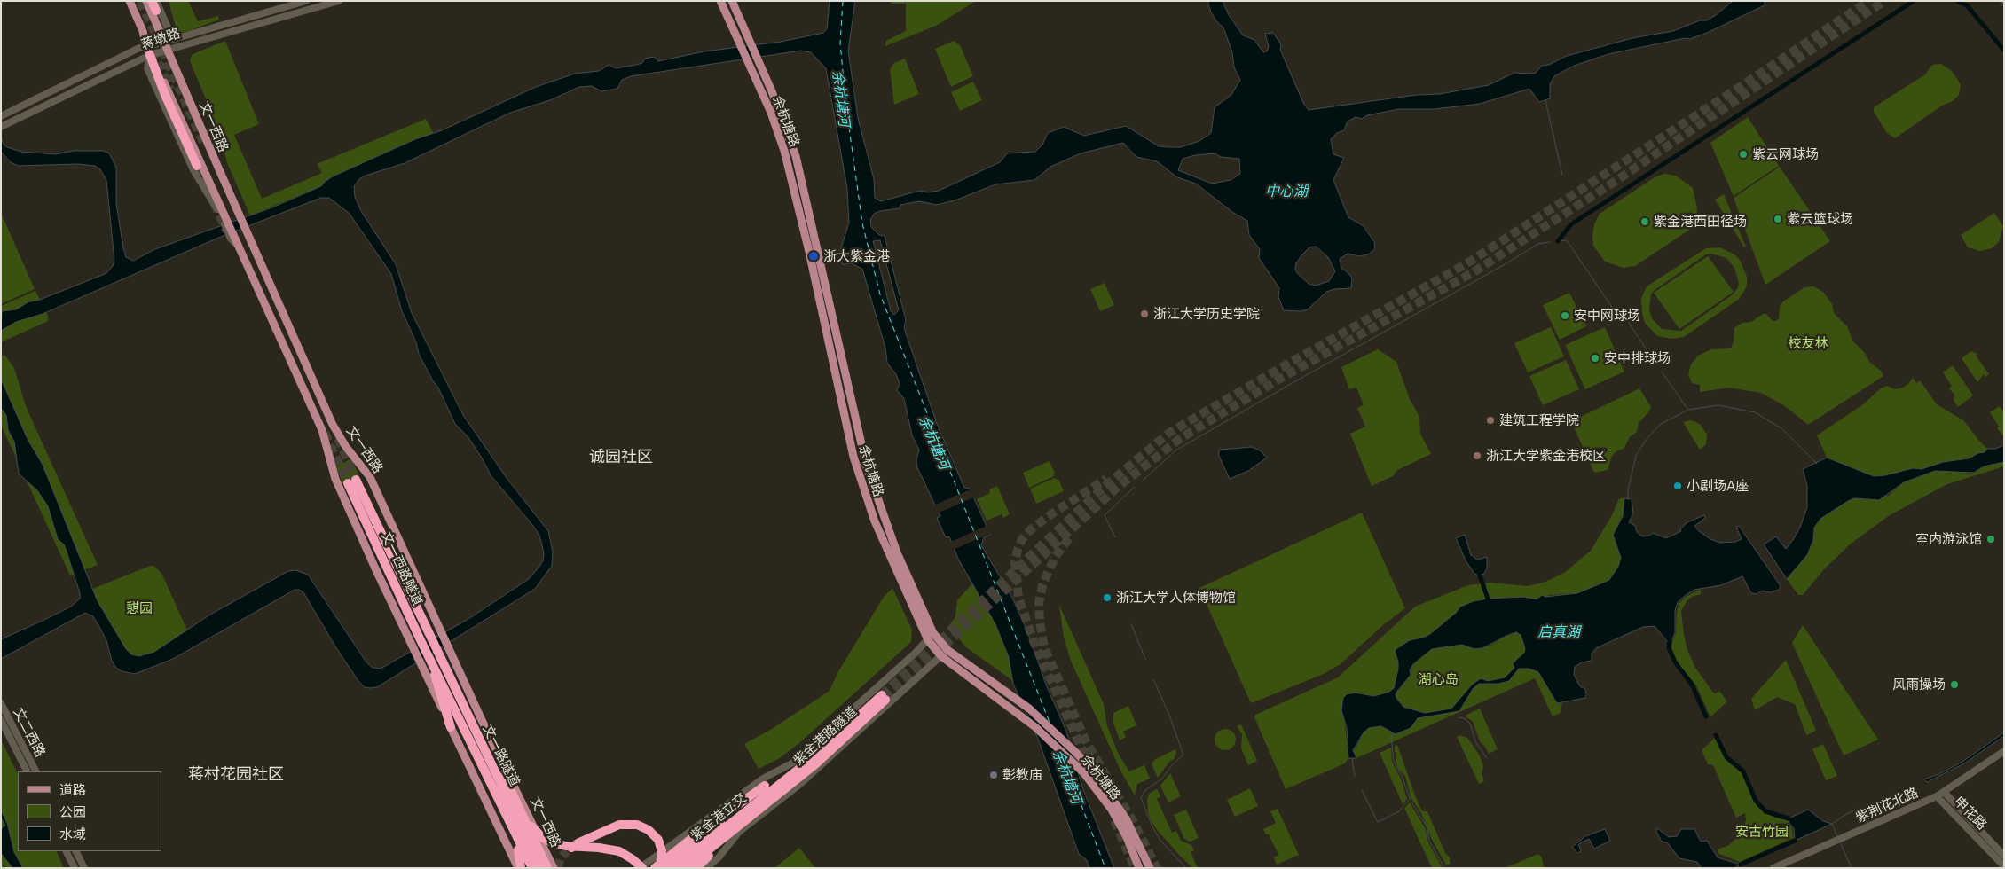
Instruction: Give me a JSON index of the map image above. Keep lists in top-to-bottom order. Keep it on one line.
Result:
{"streets":{"highway":["文一西路隧道","紫金港路隧道","文一路隧道","紫金港立交"],"main road":["蒋墩路","余杭塘路","文一西路","文二西路","紫荆花北路","申花路"]},"crossings":[["蒋墩路","文一西路"],["文一西路隧道","文一路隧道"],["紫金港路隧道","紫金港立交"],["紫荆花北路","申花路"]],"districts":["诚园社区","蒋村花园社区"],"water":["余杭塘河","中心湖","启真湖"],"parks":["校友林","憇园","湖心岛","安古竹园"],"places":["紫云网球场","紫云篮球场","紫金港西田径场","浙大紫金港","浙江大学历史学院","安中网球场","安中排球场","建筑工程学院","浙江大学紫金港校区","小剧场A座","室内游泳馆","浙江大学人体博物馆","风雨操场","彰教庙"],"legend":["道路","公园","水域"]}
